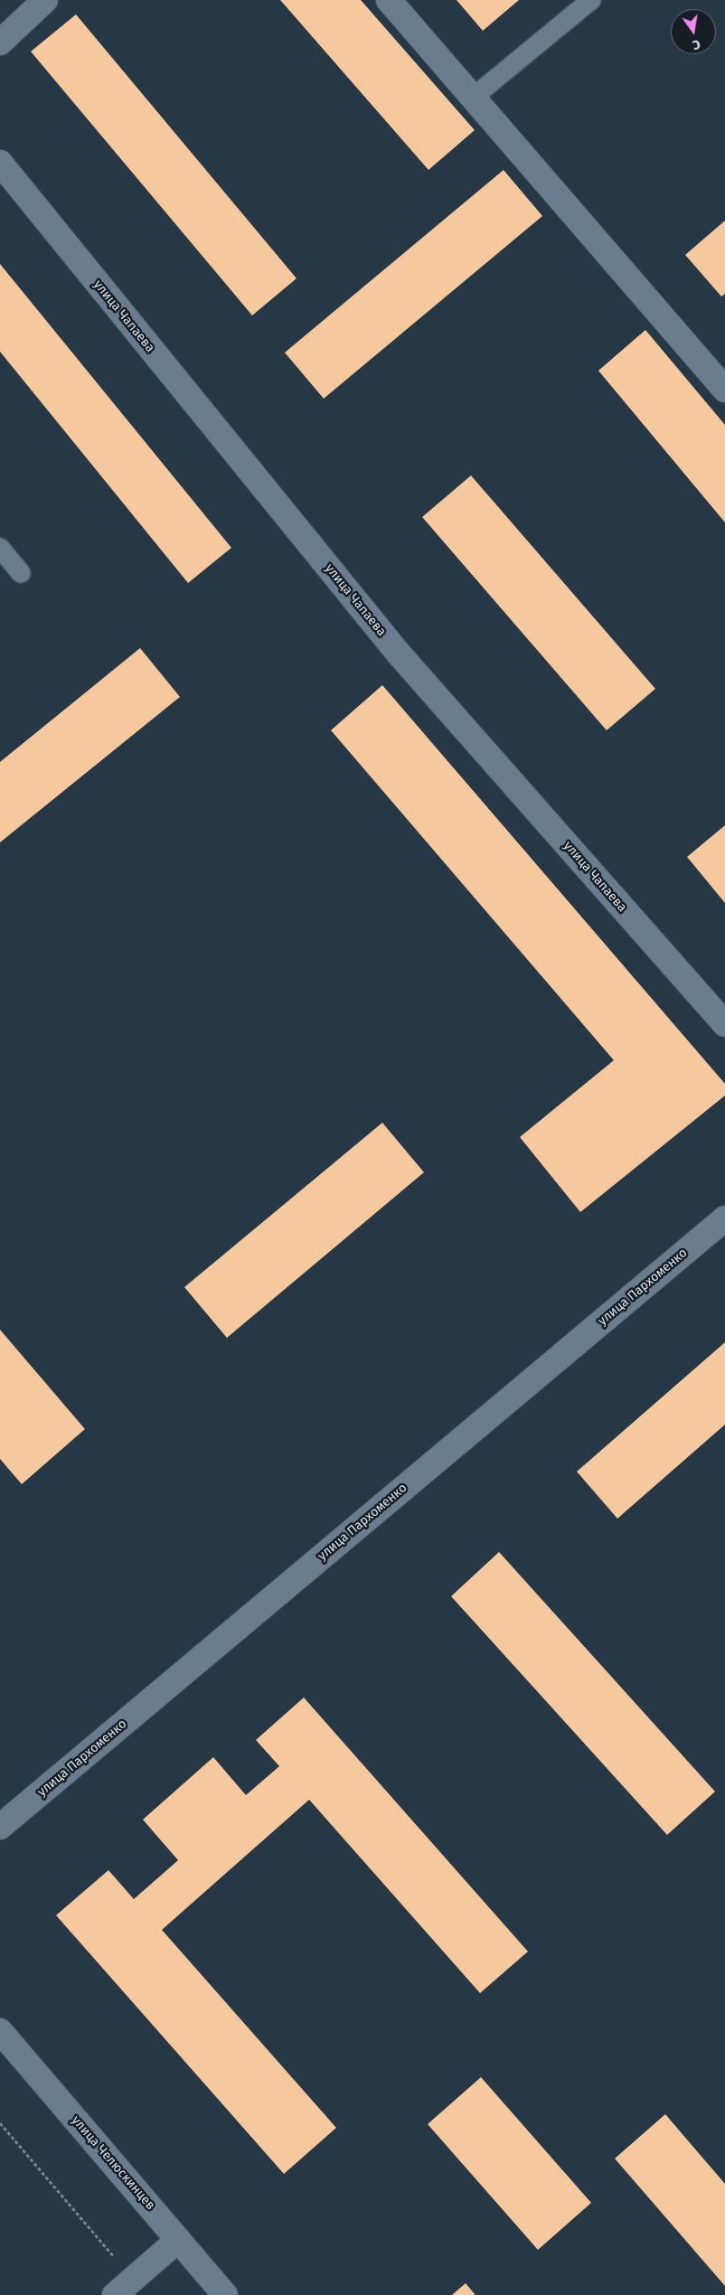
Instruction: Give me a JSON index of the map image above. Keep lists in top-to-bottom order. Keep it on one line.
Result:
{"streets":{"street":["улица Чапаева","улица Пархоменко","улица Челюскинцев"]},"north":"bottom"}
